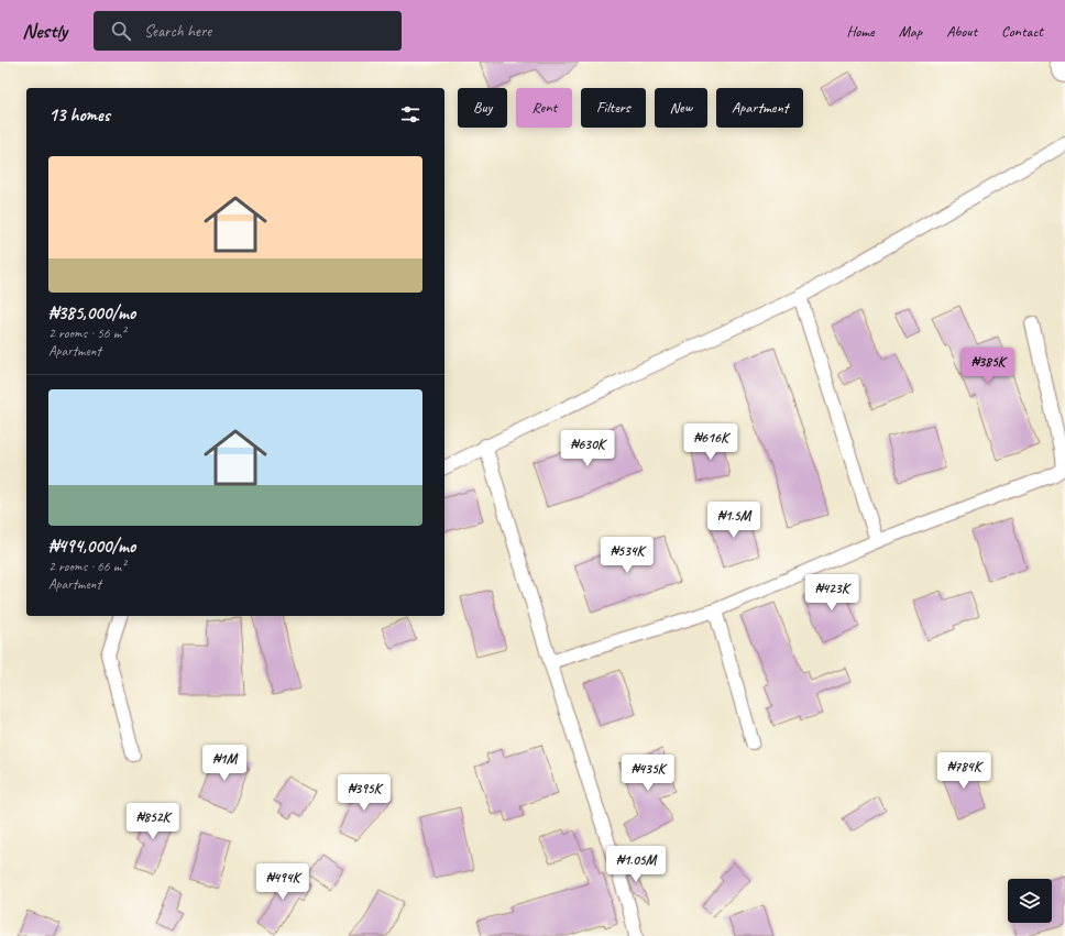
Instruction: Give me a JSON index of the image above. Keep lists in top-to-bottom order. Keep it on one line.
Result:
{"page":{"header":"Nestly","search":"Search here","nav":["Home","Map","About","Contact"],"chip":["Buy","Rent","Filters","New","Apartment"],"heading":"13 homes","list":[{"name":"₦385,000/mo","note":"2 rooms · 56 m² · Apartment"},{"name":"₦494,000/mo","note":"2 rooms · 66 m² · Apartment"}],"price":["₦385K","₦616K","₦630K","₦1.5M","₦534K","₦423K","₦1M","₦784K","₦435K","₦395K","₦852K","₦1.05M","₦494K"]}}
